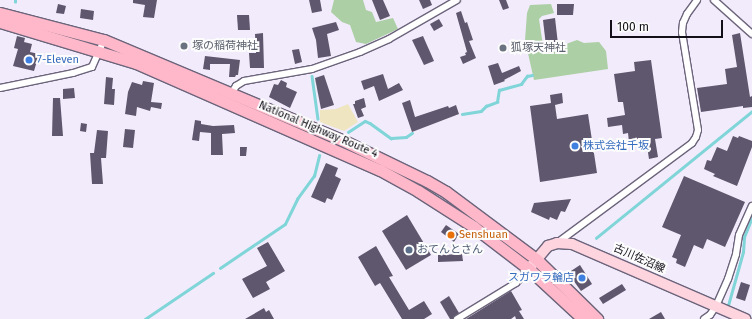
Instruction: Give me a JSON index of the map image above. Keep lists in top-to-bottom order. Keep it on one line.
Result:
{"streets":{"highway":["National Highway Route 4"],"main road":["古川佐沼線"]},"places":["塚の稲荷神社","狐塚天神社","7-Eleven","株式会社千坂","Senshuan","おてんとさん","スガワラ輪店"],"scale_bar":"100 m"}
